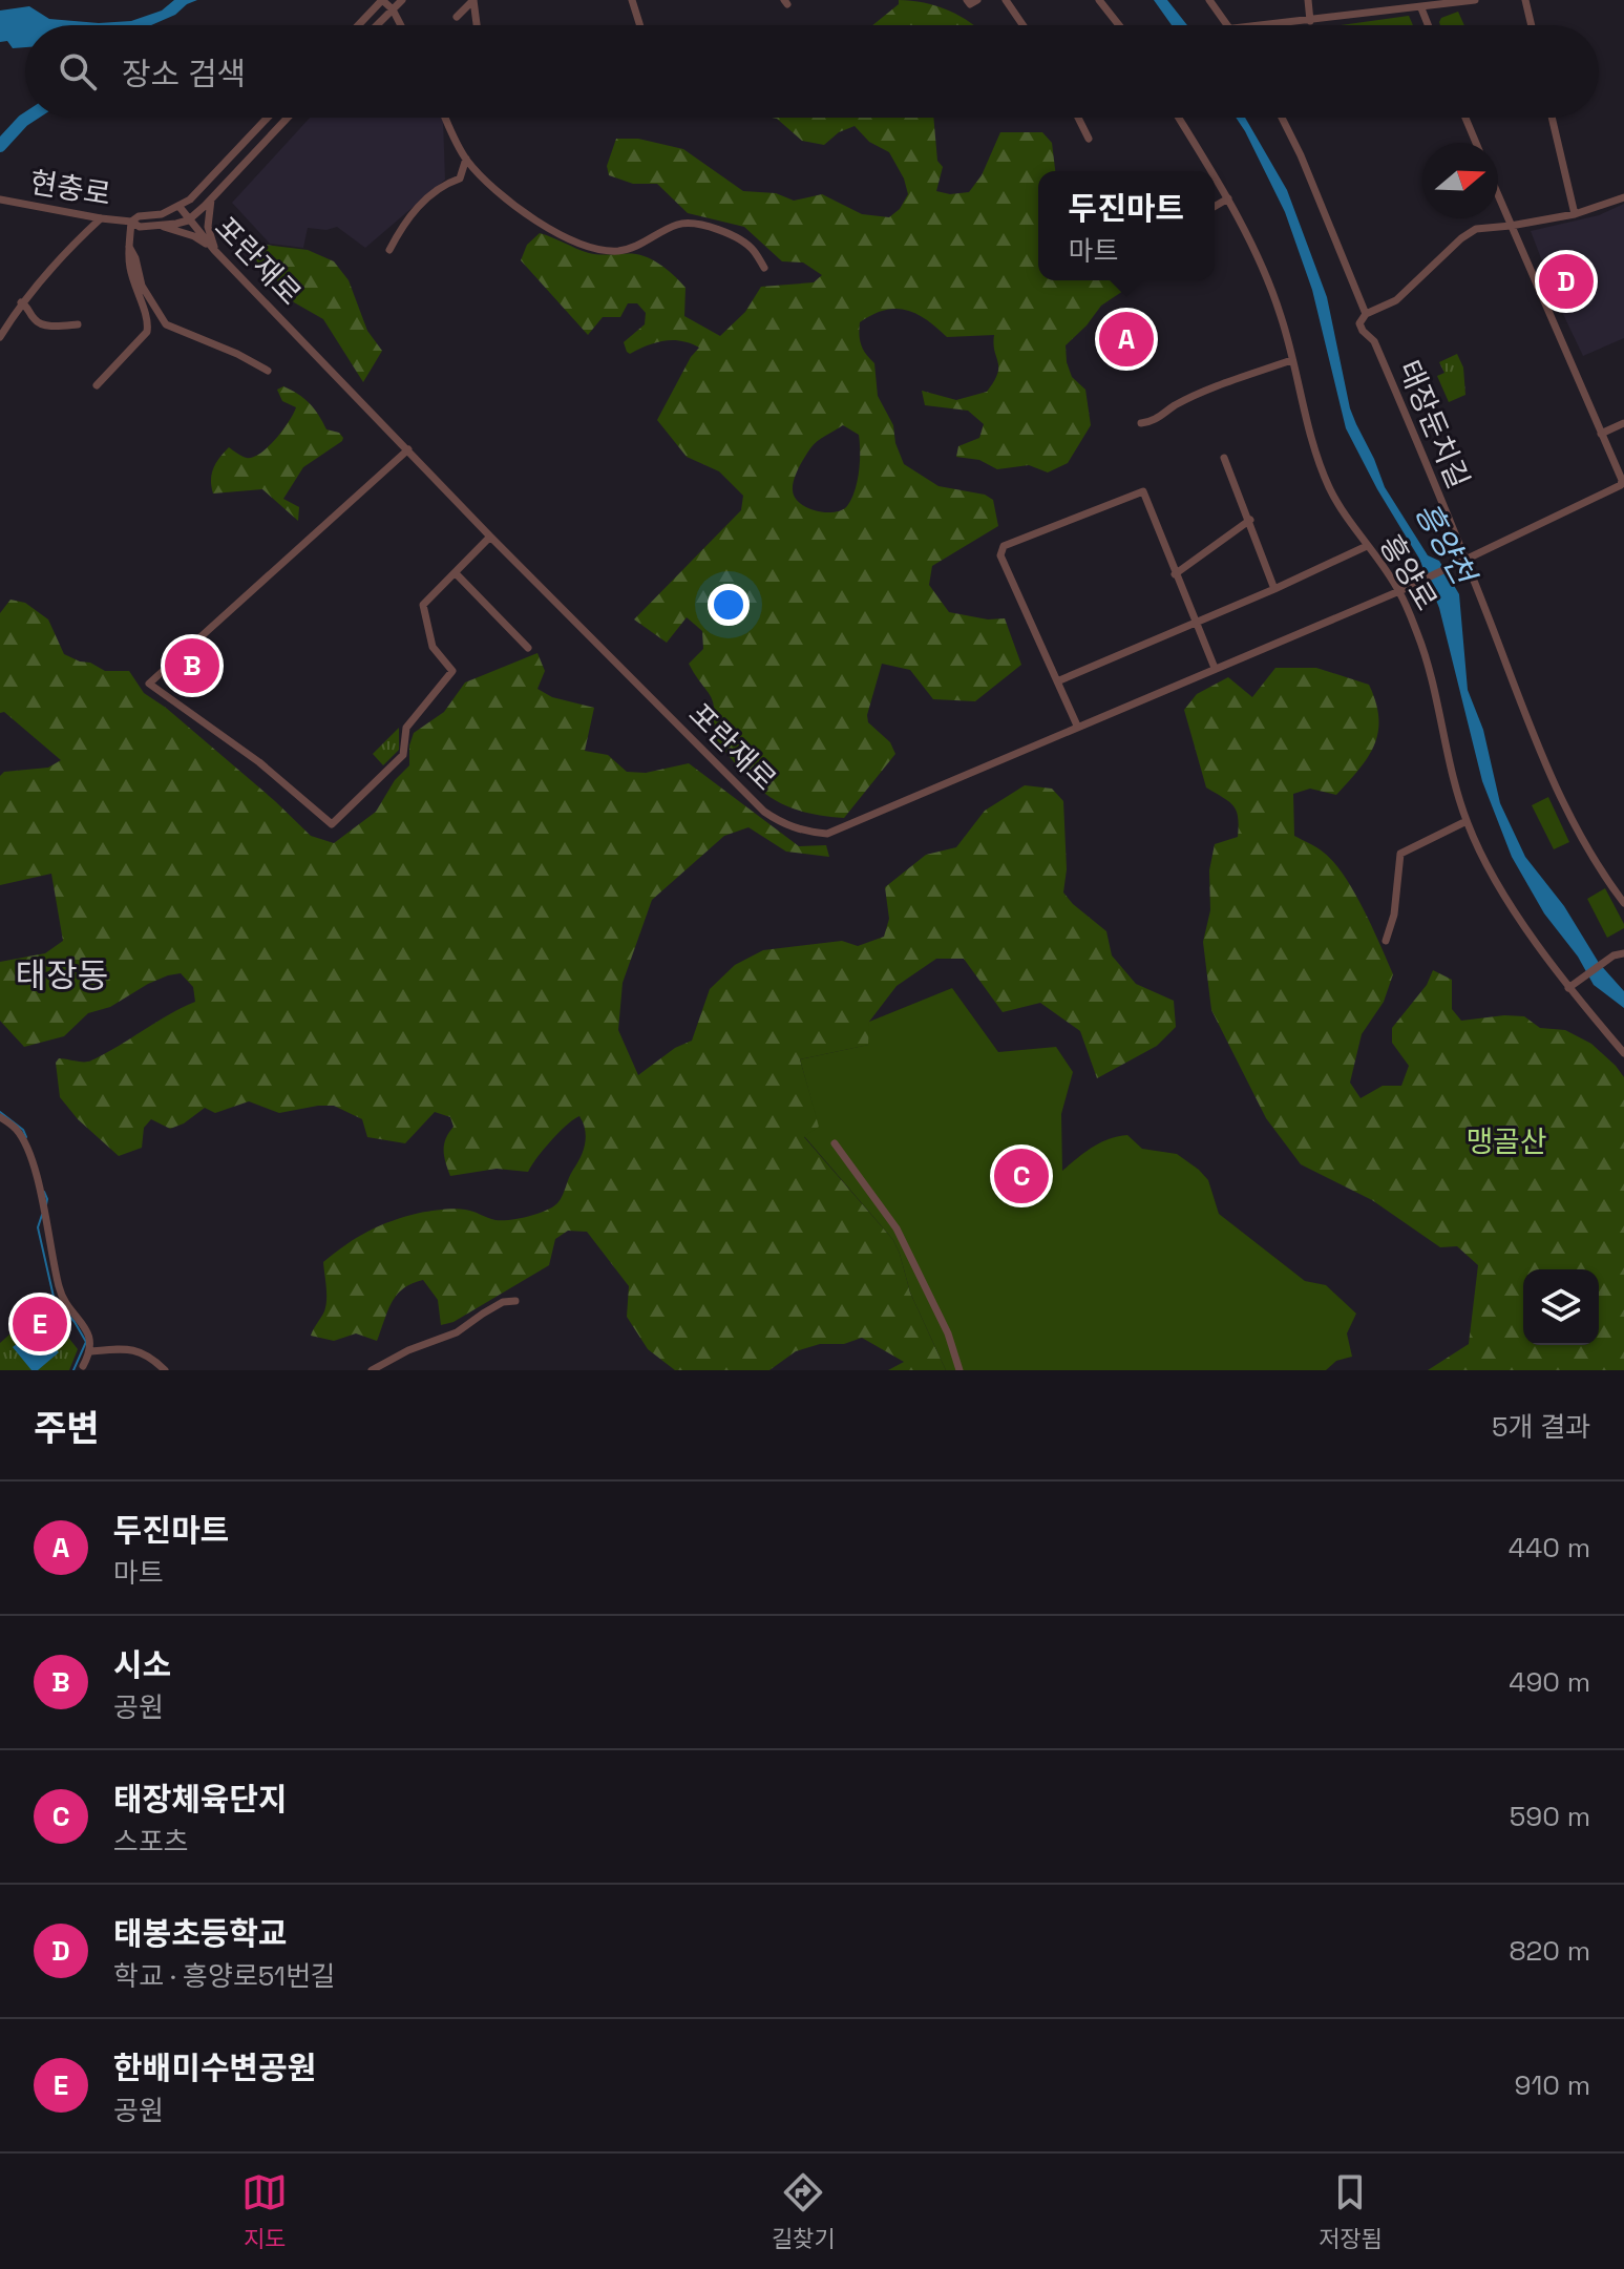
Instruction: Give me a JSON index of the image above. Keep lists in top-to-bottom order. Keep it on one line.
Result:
{"streets":{"street":["현충로","포란재로","태장둔치길","흥양로"]},"crossings":[["현충로","포란재로"],["포란재로","태장둔치길"],["포란재로","흥양로"]],"districts":["태장동"],"water":["흥양천"],"parks":["맹골산"],"north":"right","page":{"search":"장소 검색","popup":["두진마트","마트"],"pins":["D","A","B","C","E"],"heading":["주변","5개 결과"],"list":[{"mark":"A","name":"두진마트","note":"마트","value":"440 m"},{"mark":"B","name":"시소","note":"공원","value":"490 m"},{"mark":"C","name":"태장체육단지","note":"스포츠","value":"590 m"},{"mark":"D","name":"태봉초등학교","note":"학교 · 흥양로51번길","value":"820 m"},{"mark":"E","name":"한배미수변공원","note":"공원","value":"910 m"}],"nav":["지도","길찾기","저장됨"]}}
